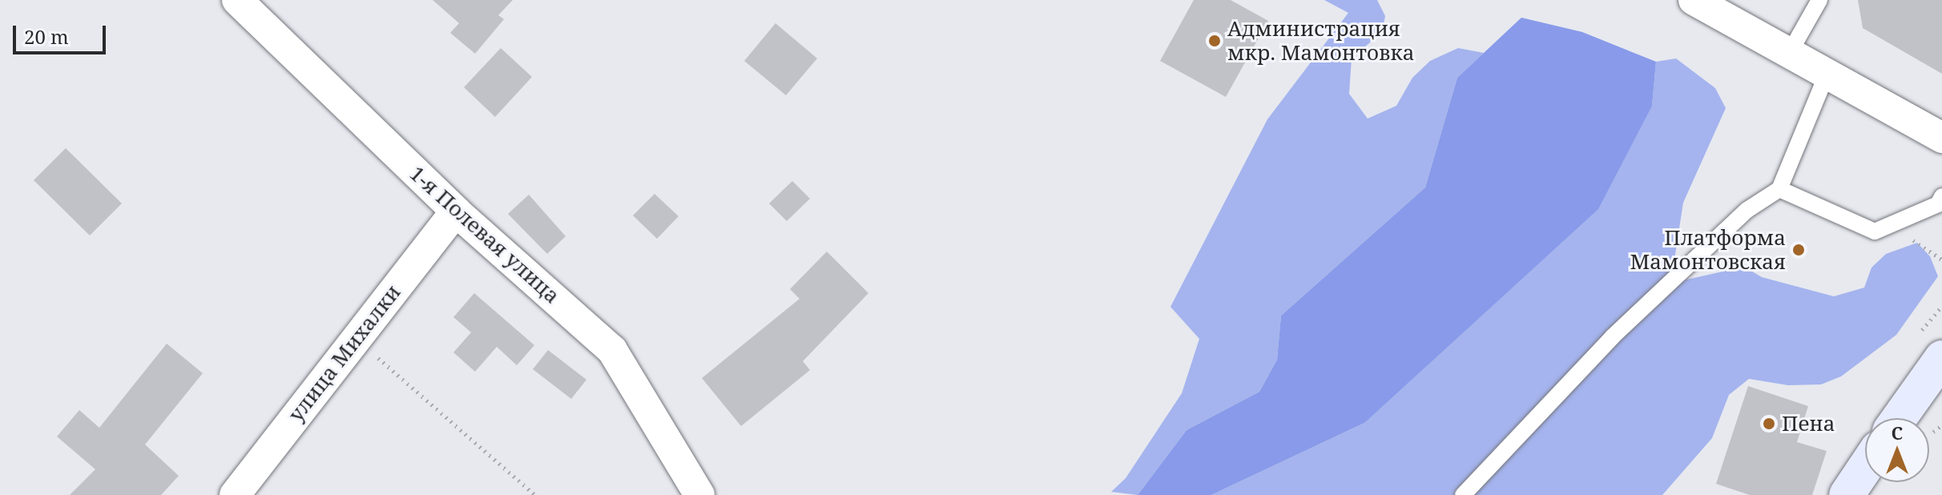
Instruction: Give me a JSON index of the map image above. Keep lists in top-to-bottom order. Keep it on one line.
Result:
{"streets":{"street":["1-я Полевая улица","улица Михалки"]},"crossings":[["1-я Полевая улица","улица Михалки"]],"places":["Администрация мкр. Мамонтовка","Платформа Мамонтовская","Пена"],"scale_bar":"20 m","north":"top"}
